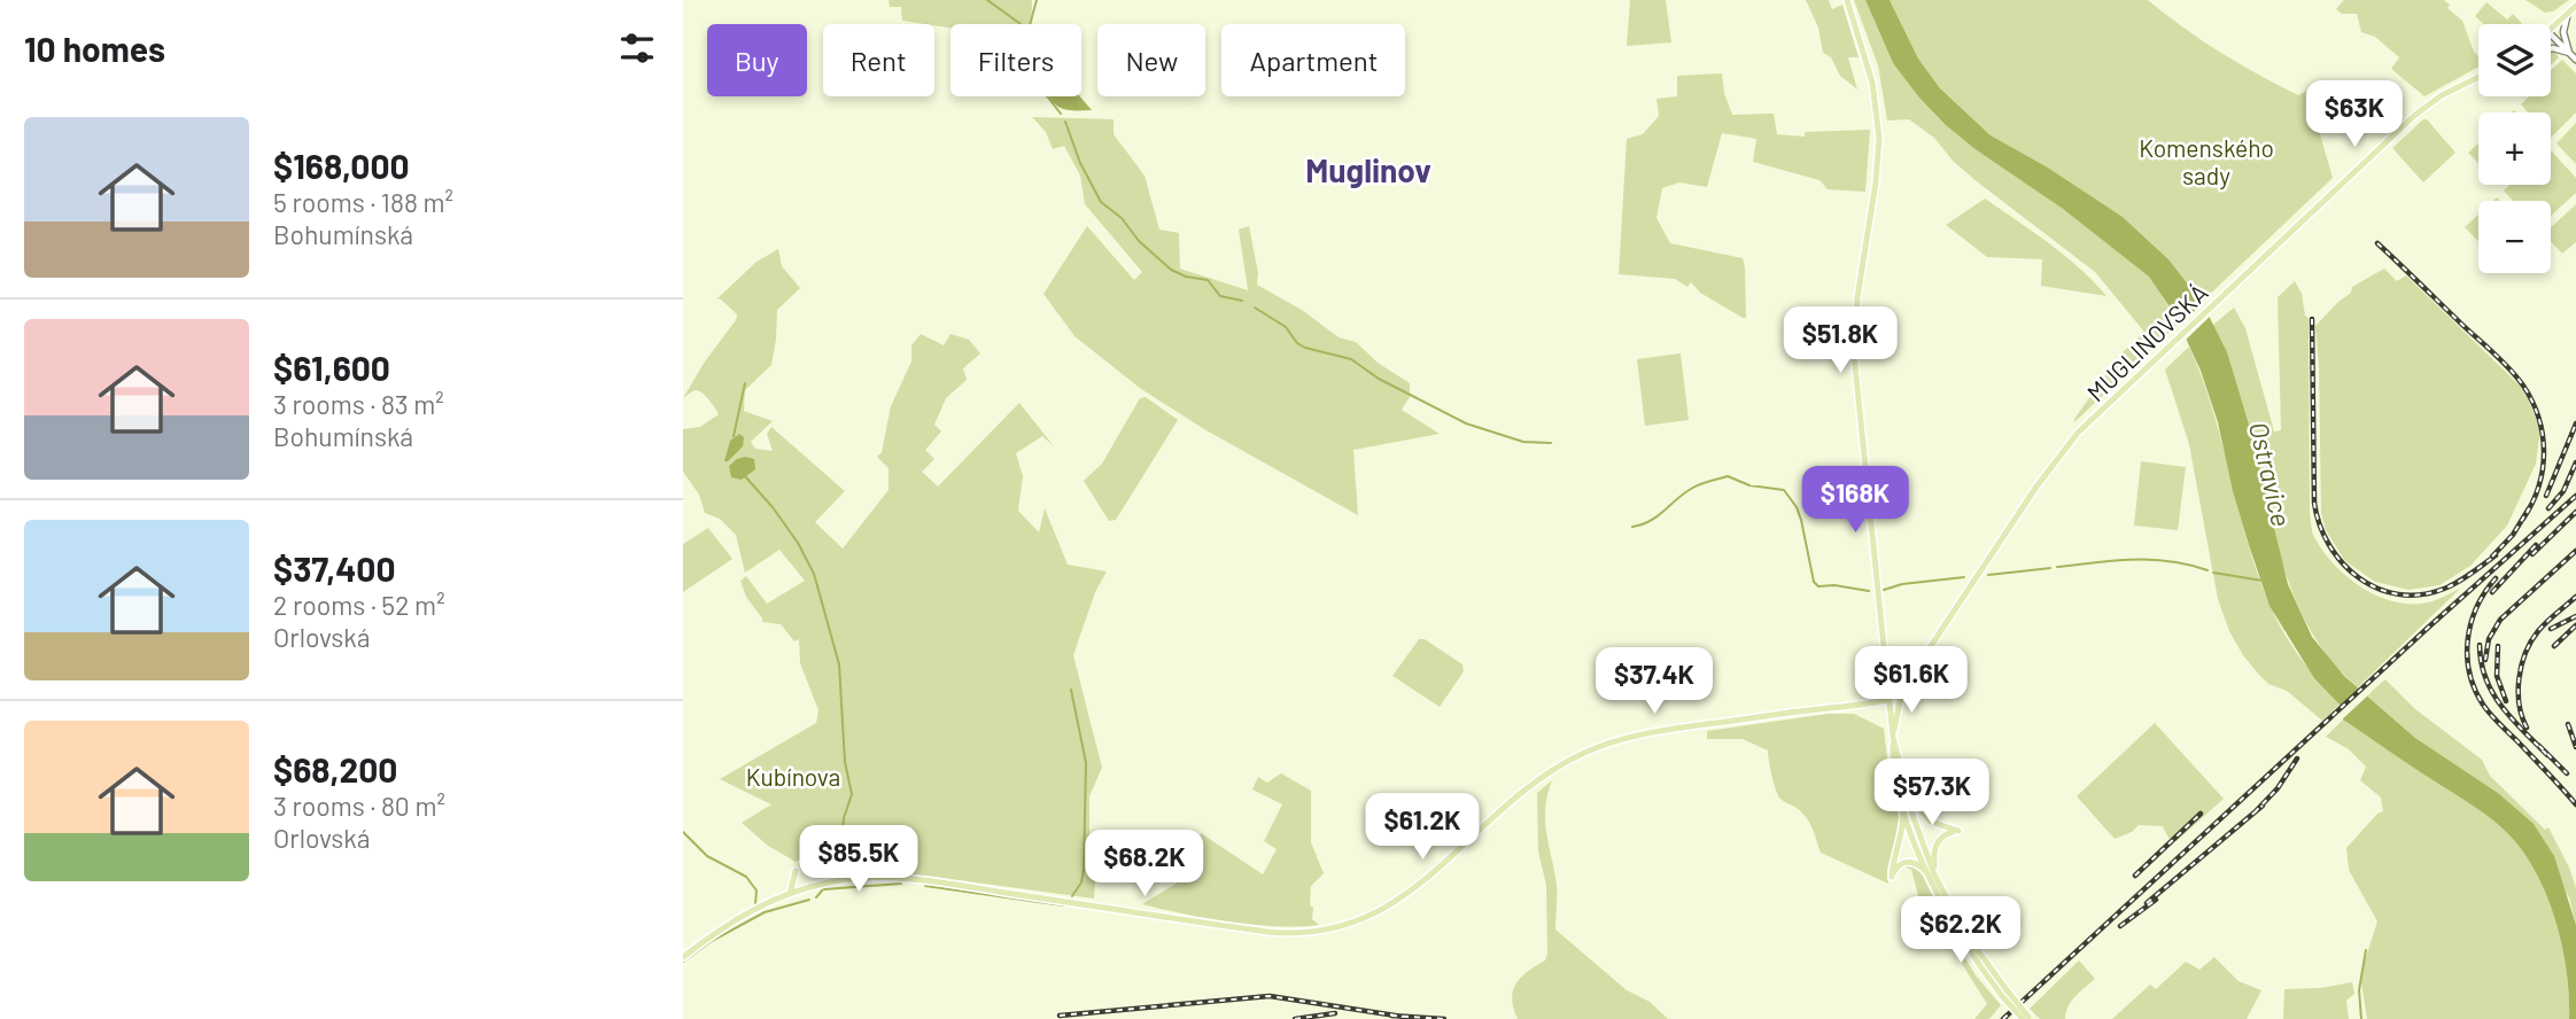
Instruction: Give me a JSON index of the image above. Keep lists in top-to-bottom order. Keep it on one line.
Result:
{"streets":{"main road":["MUGLINOVSKÁ"]},"districts":["Muglinov"],"water":["Ostravice"],"parks":["Komenského sady","Kubínova"],"page":{"heading":"10 homes","map_buttons":["+","−"],"chip":["Buy","Rent","Filters","New","Apartment"],"price":["$63K","$51.8K","$168K","$61.6K","$37.4K","$57.3K","$61.2K","$85.5K","$68.2K","$62.2K"],"list":[{"name":"$168,000","note":"5 rooms · 188 m² · Bohumínská"},{"name":"$61,600","note":"3 rooms · 83 m² · Bohumínská"},{"name":"$37,400","note":"2 rooms · 52 m² · Orlovská"},{"name":"$68,200","note":"3 rooms · 80 m² · Orlovská"}]}}
